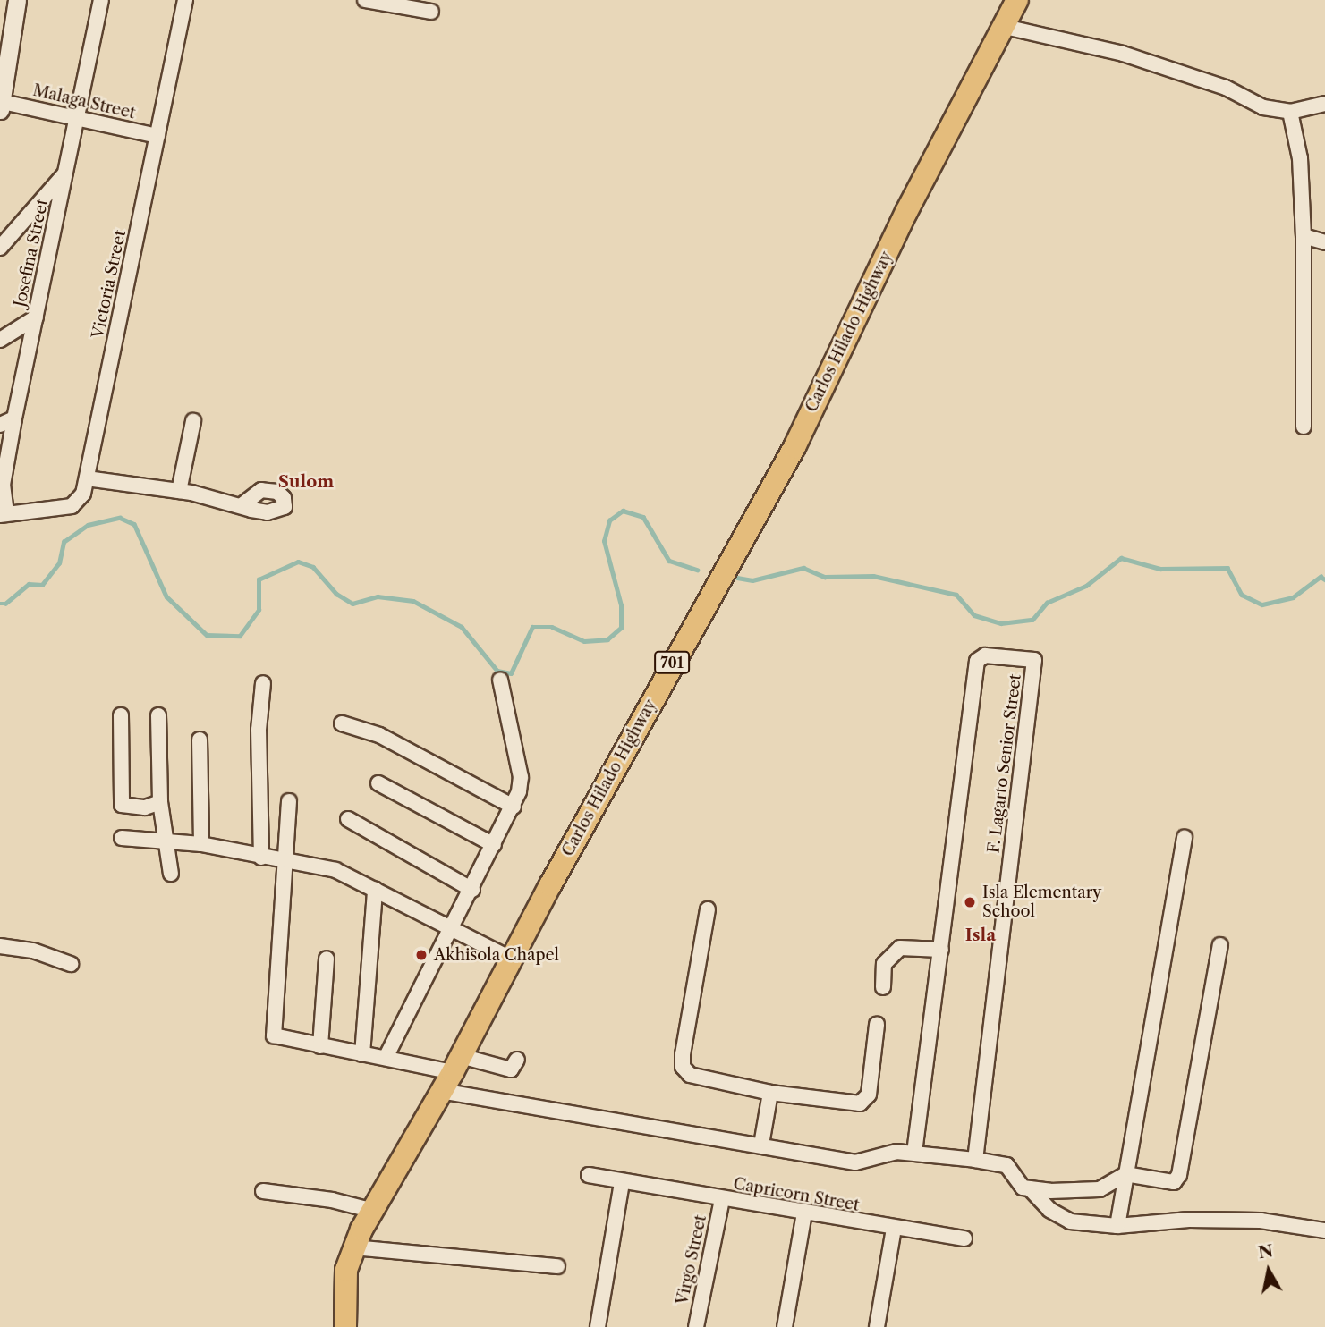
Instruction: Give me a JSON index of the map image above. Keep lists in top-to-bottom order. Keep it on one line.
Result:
{"streets":{"main road":["Carlos Hilado Highway","701"],"street":["Malaga Street","Josefina Street","Victoria Street","F. Lagarto Senior Street","Capricorn Street","Virgo Street"]},"crossings":[["Malaga Street","Josefina Street"],["Malaga Street","Victoria Street"],["Josefina Street","Victoria Street"],["Capricorn Street","Virgo Street"]],"districts":["Sulom","Isla"],"places":["Isla Elementary School","Akhisola Chapel"],"north":"top"}
